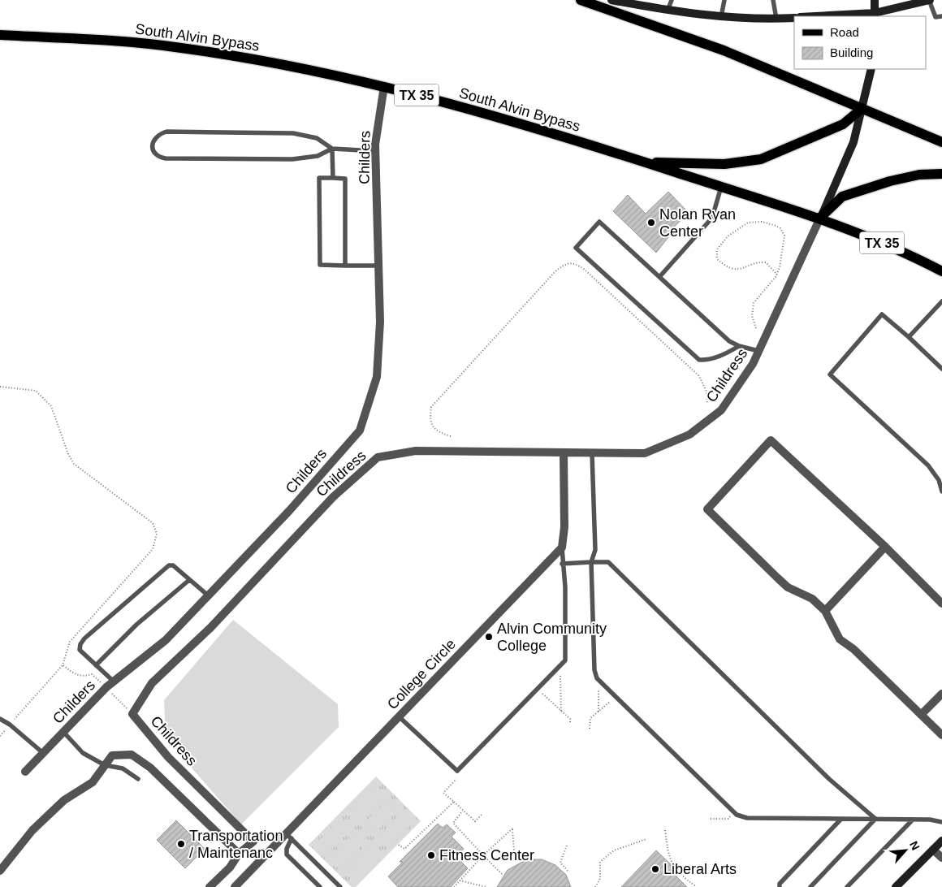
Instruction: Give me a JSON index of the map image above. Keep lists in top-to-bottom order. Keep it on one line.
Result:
{"streets":{"main road":["South Alvin Bypass","TX 35"],"street":["Childers","Childress","College Circle"]},"crossings":[["South Alvin Bypass","Childers"],["South Alvin Bypass","Childress"]],"places":["Nolan Ryan Center","Alvin Community College","Transportation / Maintenanc","Fitness Center","Liberal Arts"],"legend":["Road","Building"],"north":"top right"}
